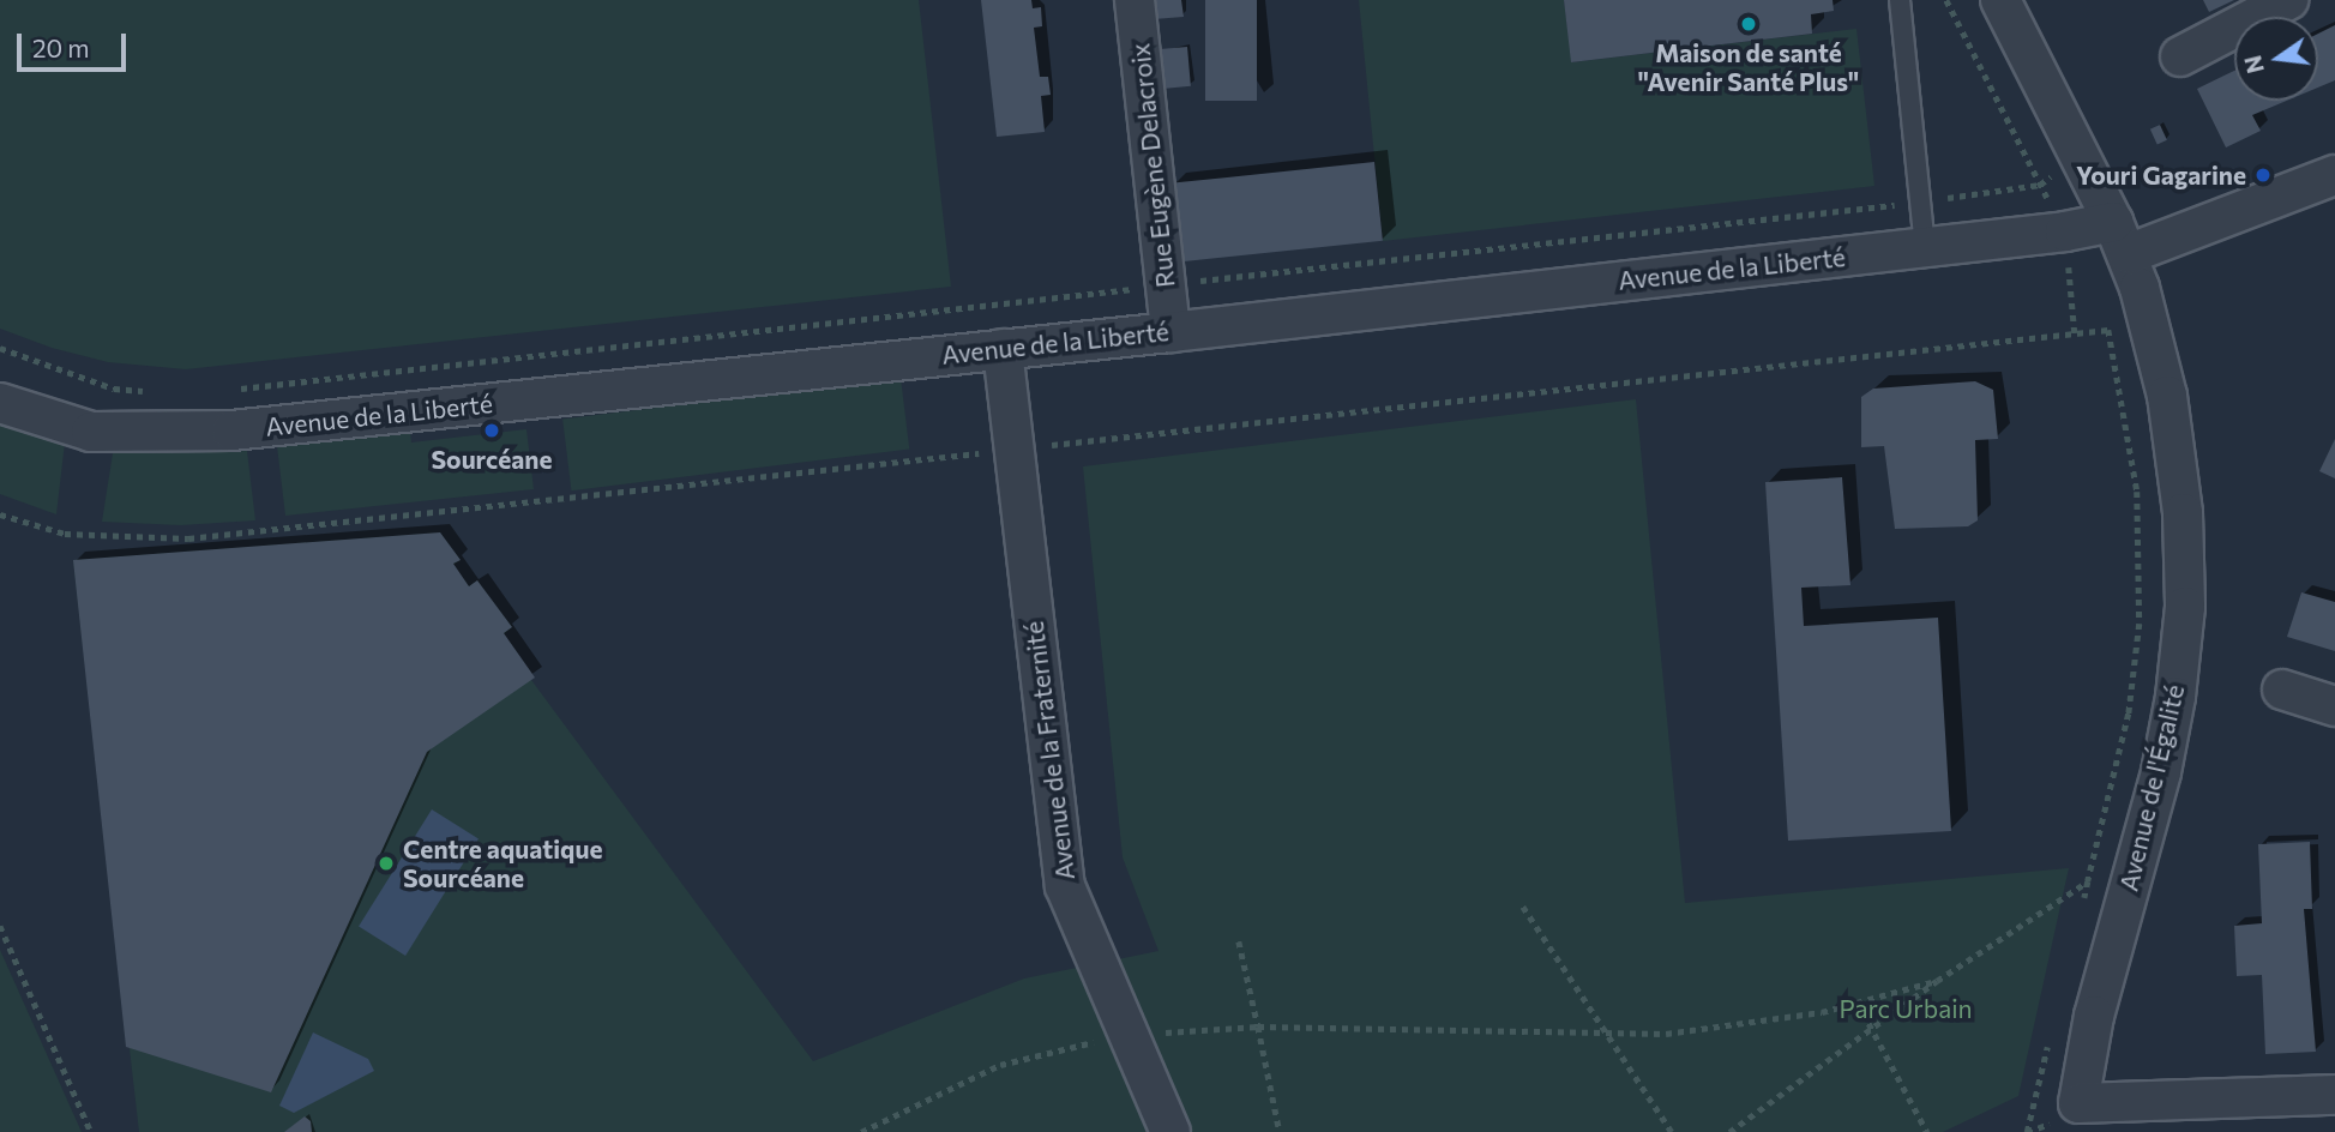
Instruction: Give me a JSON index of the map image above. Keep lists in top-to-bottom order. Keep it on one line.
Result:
{"streets":{"street":["Rue Eugène Delacroix","Avenue de la Liberté","Avenue de la Fraternité","Avenue de l'Égalité"]},"crossings":[["Rue Eugène Delacroix","Avenue de la Liberté"],["Avenue de la Liberté","Avenue de la Fraternité"],["Avenue de la Liberté","Avenue de l'Égalité"]],"parks":["Parc Urbain"],"places":["Maison de santé \"Avenir Santé Plus\"","Youri Gagarine","Sourcéane","Centre aquatique Sourcéane"],"scale_bar":"20 m","north":"left"}
